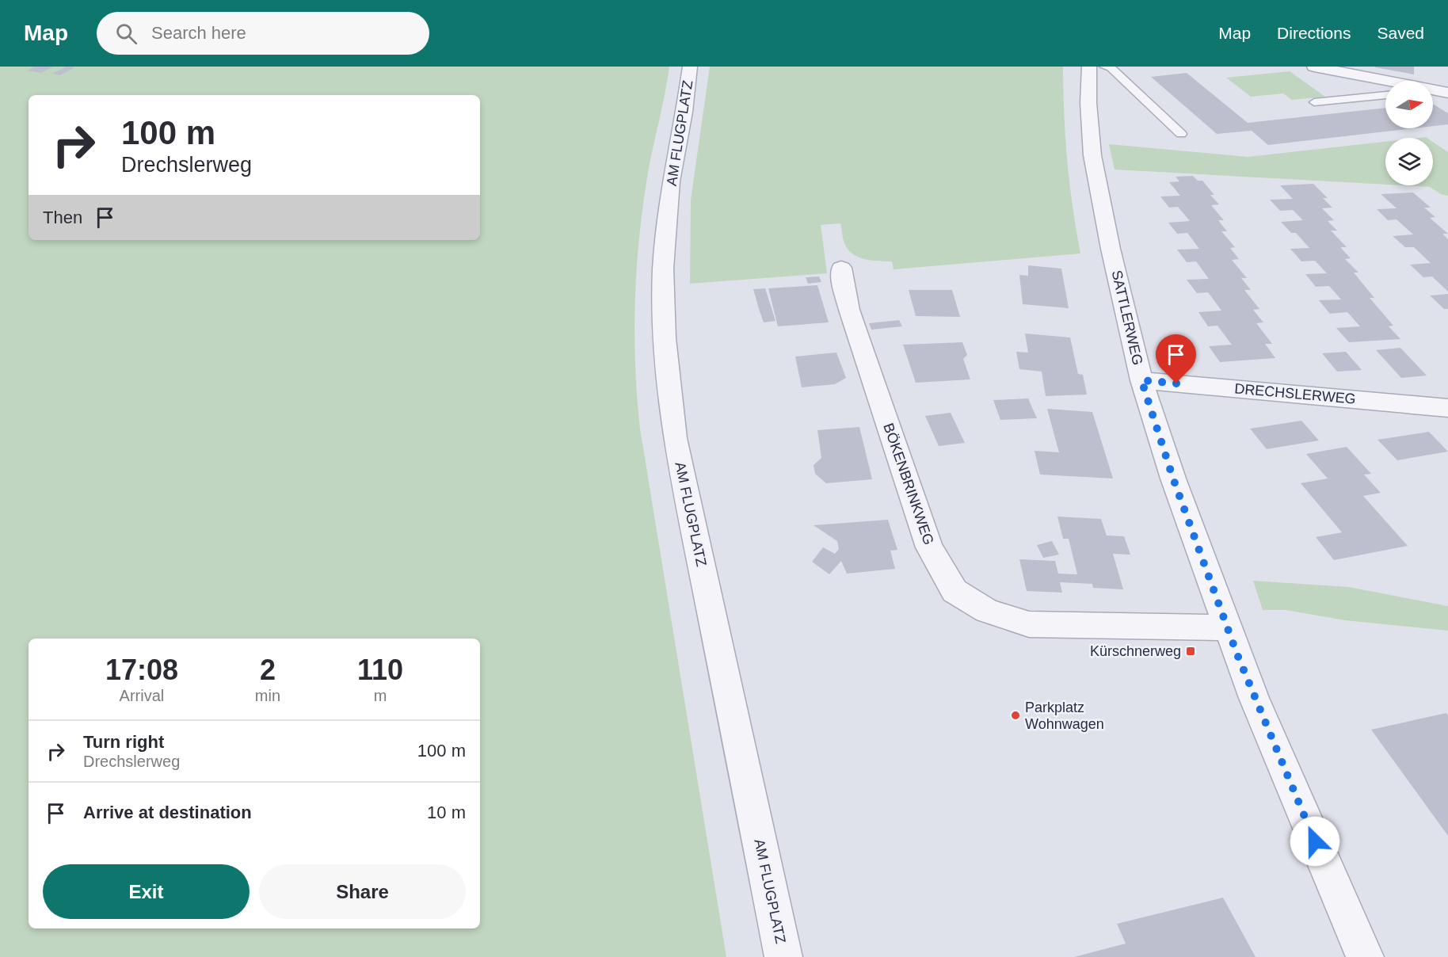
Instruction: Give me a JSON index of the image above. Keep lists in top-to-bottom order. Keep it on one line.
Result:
{"streets":{"street":["AM FLUGPLATZ","SATTLERWEG","DRECHSLERWEG","BÖKENBRINKWEG"]},"crossings":[["SATTLERWEG","DRECHSLERWEG"],["SATTLERWEG","BÖKENBRINKWEG"]],"places":{"transit":["Kürschnerweg"],"other":["Parkplatz Wohnwagen"]},"north":"right","page":{"header":"Map","search":"Search here","nav":["Map","Directions","Saved"],"turn":["100 m","Drechslerweg"],"then":"Then","eta":["17:08","Arrival","2","min","110","m"],"list":[{"name":"Turn right","note":"Drechslerweg","value":"100 m"},{"name":"Arrive at destination","value":"10 m"}],"buttons":["Exit","Share"]}}
